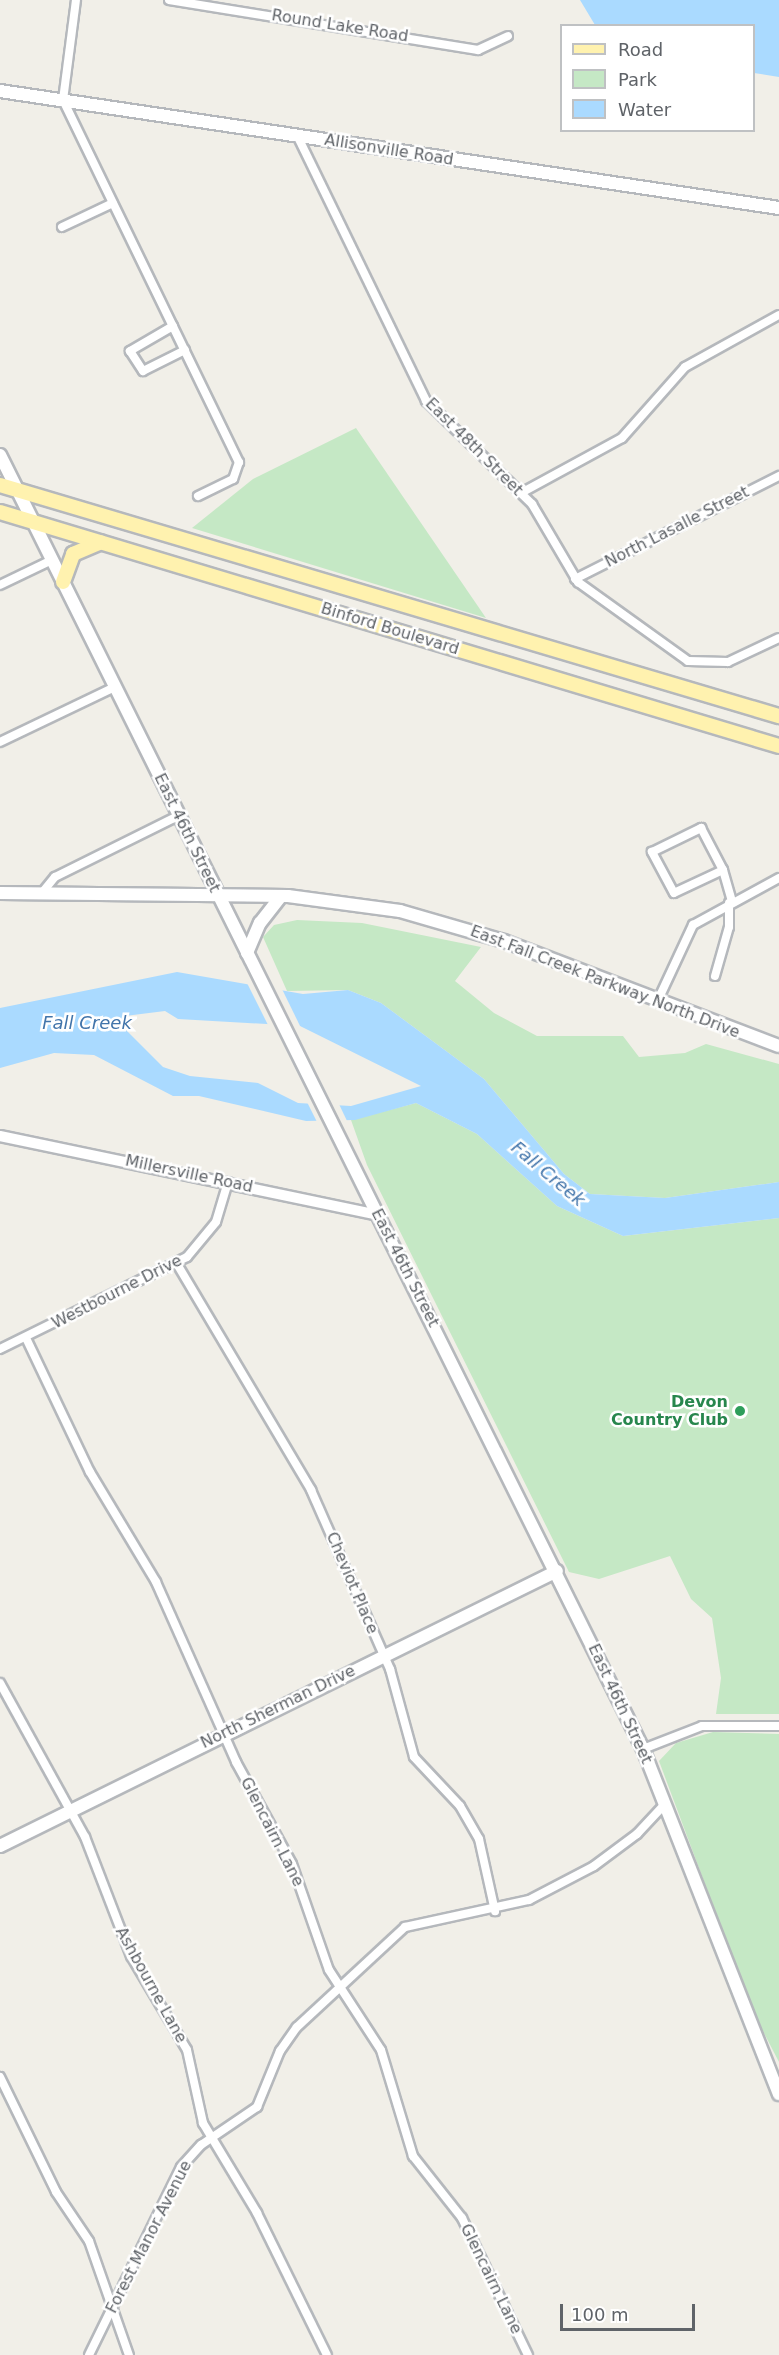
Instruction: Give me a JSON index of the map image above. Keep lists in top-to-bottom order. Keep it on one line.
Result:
{"streets":{"main road":["Allisonville Road","Binford Boulevard","East 46th Street","East Fall Creek Parkway North Drive","North Sherman Drive"],"street":["Round Lake Road","East 48th Street","North Lasalle Street","Millersville Road","Westbourne Drive","Cheviot Place","Glencairn Lane","Ashbourne Lane","Forest Manor Avenue"]},"crossings":[["Allisonville Road","East 48th Street"],["East 48th Street","North Lasalle Street"],["Binford Boulevard","East 46th Street"],["East 46th Street","East Fall Creek Parkway North Drive"],["East 46th Street","Millersville Road"],["East 46th Street","North Sherman Drive"],["East 46th Street","Forest Manor Avenue"],["Millersville Road","Westbourne Drive"],["Westbourne Drive","Cheviot Place"],["Westbourne Drive","Glencairn Lane"],["Cheviot Place","North Sherman Drive"],["Cheviot Place","Forest Manor Avenue"],["North Sherman Drive","Glencairn Lane"],["North Sherman Drive","Ashbourne Lane"],["Glencairn Lane","Forest Manor Avenue"],["Ashbourne Lane","Forest Manor Avenue"]],"water":["Fall Creek"],"places":["Devon Country Club"],"legend":["Road","Park","Water"],"scale_bar":"100 m"}
